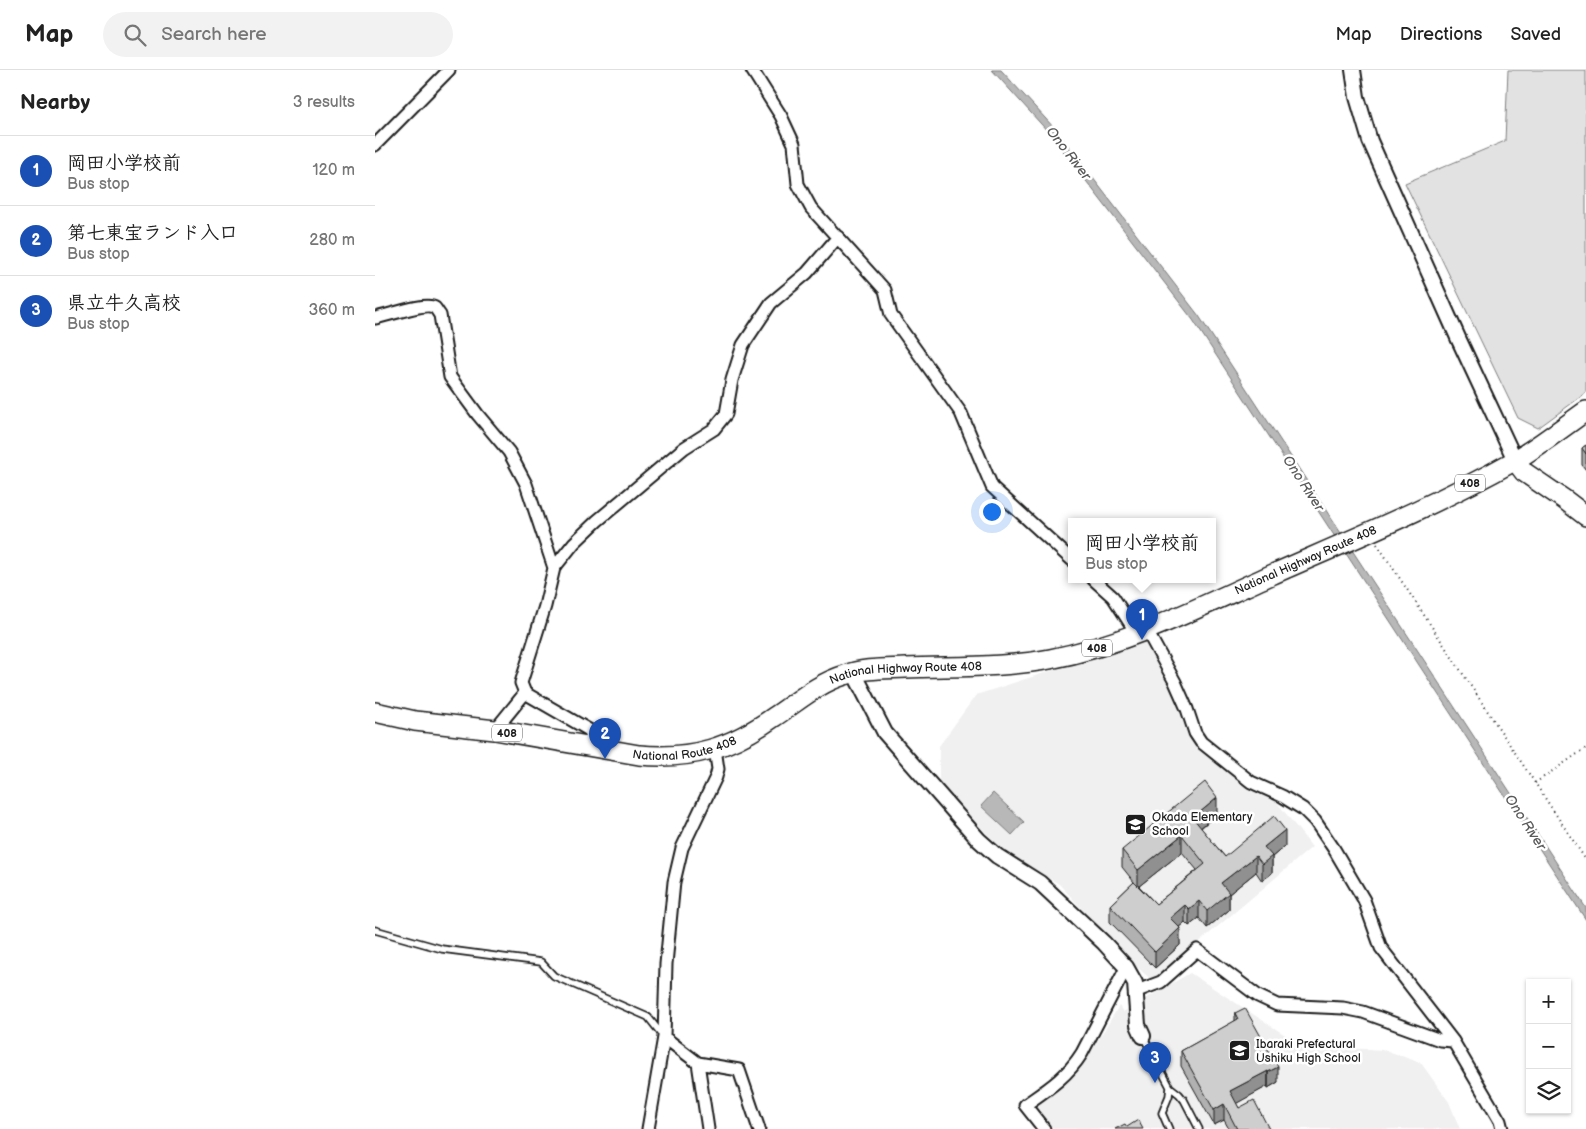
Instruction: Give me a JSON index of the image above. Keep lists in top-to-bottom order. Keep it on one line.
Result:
{"streets":{"highway":["408","National Highway Route 408","National Route 408"]},"crossings":[["National Highway Route 408","National Route 408"]],"water":["Ono River"],"places":{"school or university":["Okada Elementary School","Ibaraki Prefectural Ushiku High School"]},"page":{"header":"Map","search":"Search here","nav":["Map","Directions","Saved"],"heading":["Nearby","3 results"],"list":[{"mark":"1","name":"岡田小学校前","note":"Bus stop","value":"120 m"},{"mark":"2","name":"第七東宝ランド入口","note":"Bus stop","value":"280 m"},{"mark":"3","name":"県立牛久高校","note":"Bus stop","value":"360 m"}],"popup":["岡田小学校前","Bus stop"],"pins":["1","2","3"],"map_buttons":["+","−"]}}
